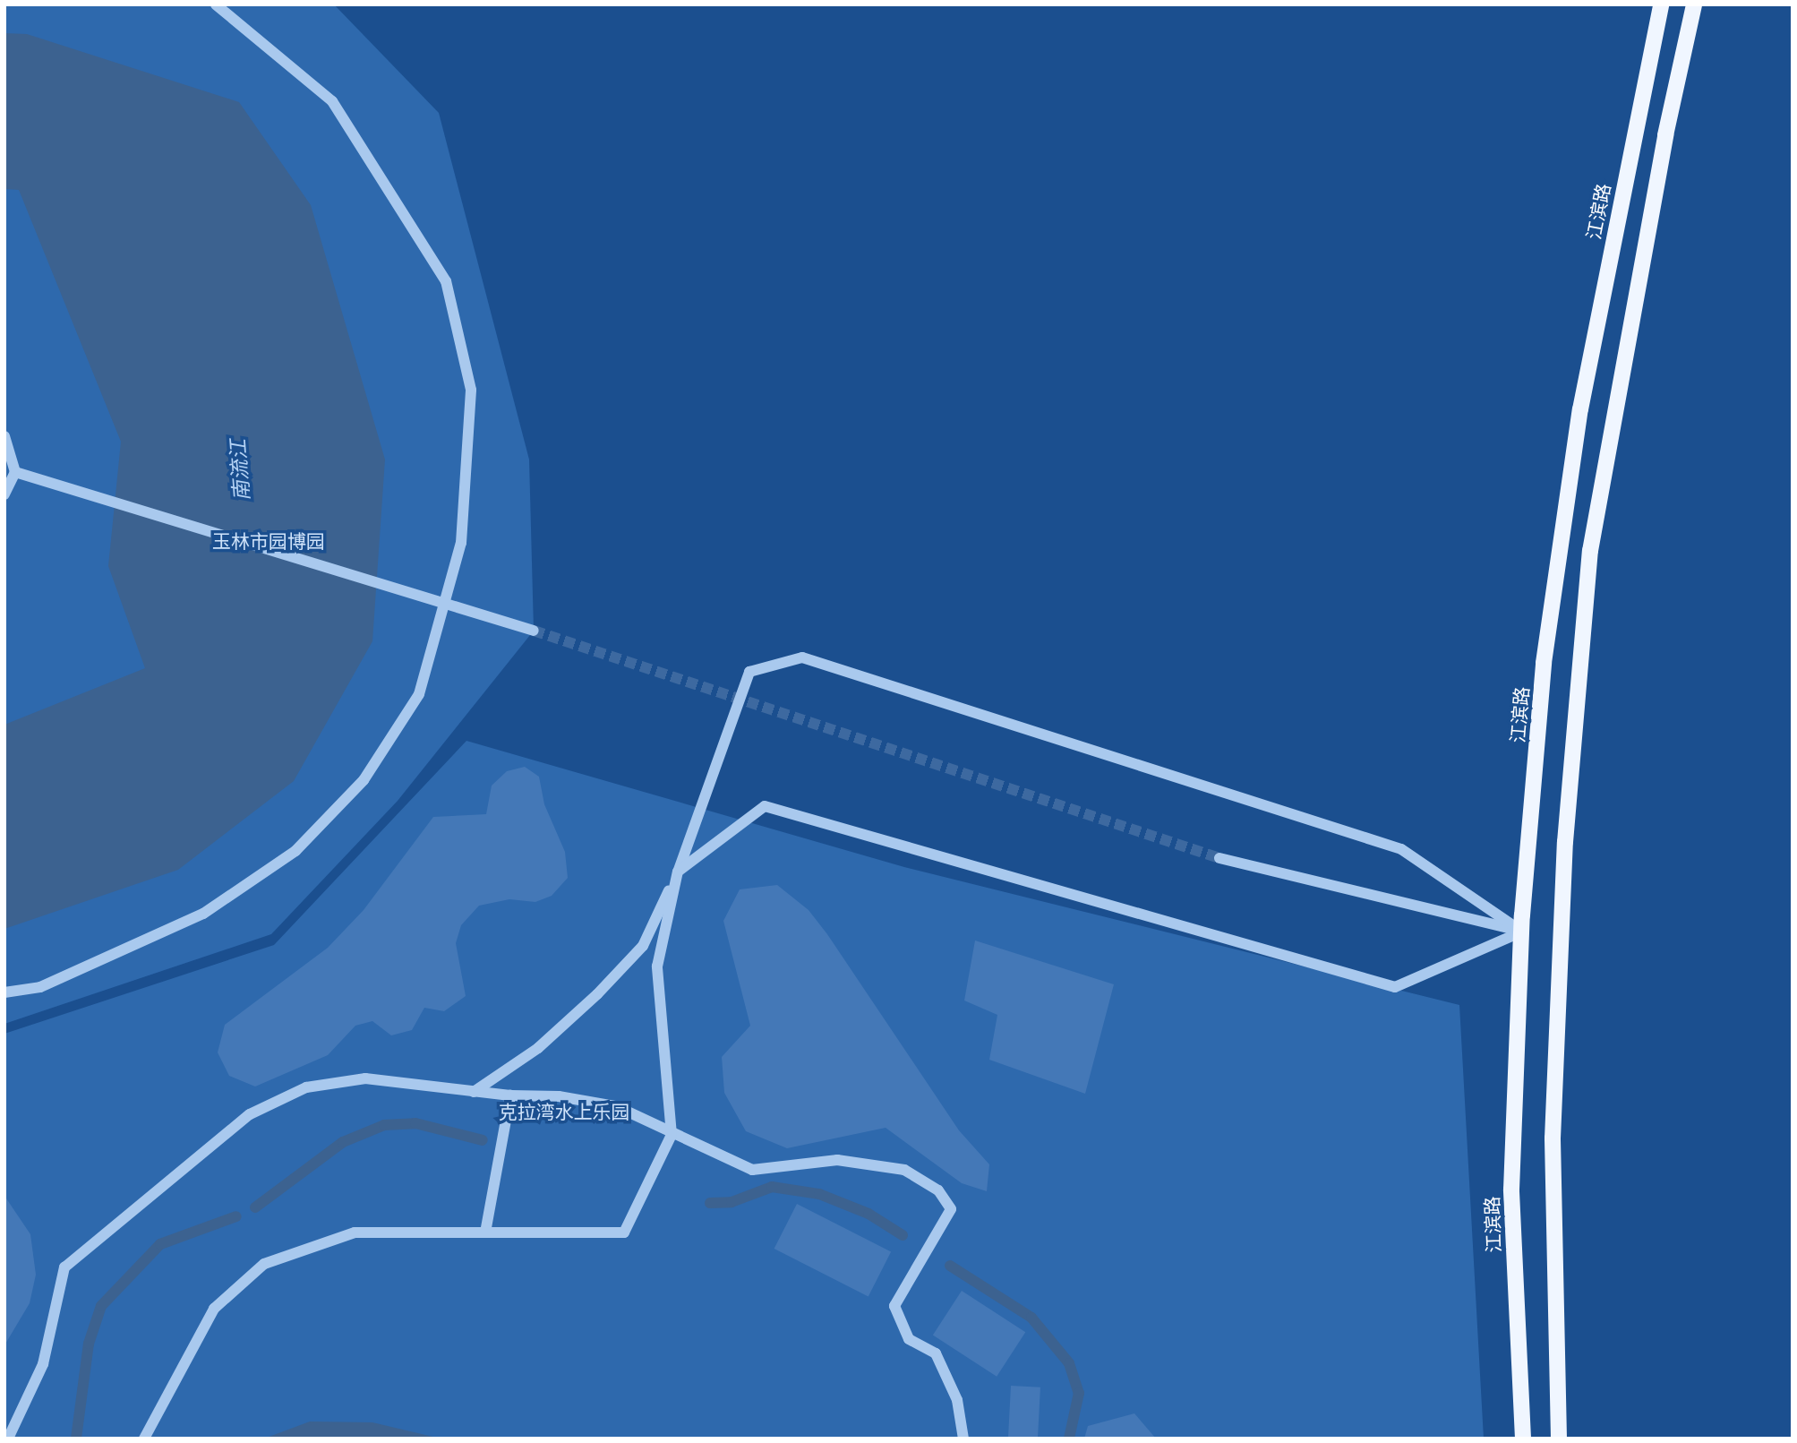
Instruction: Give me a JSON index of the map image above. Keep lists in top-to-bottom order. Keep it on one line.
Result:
{"streets":{"main road":["江滨路"]},"water":["南流江"],"parks":["玉林市园博园","克拉湾水上乐园"]}
